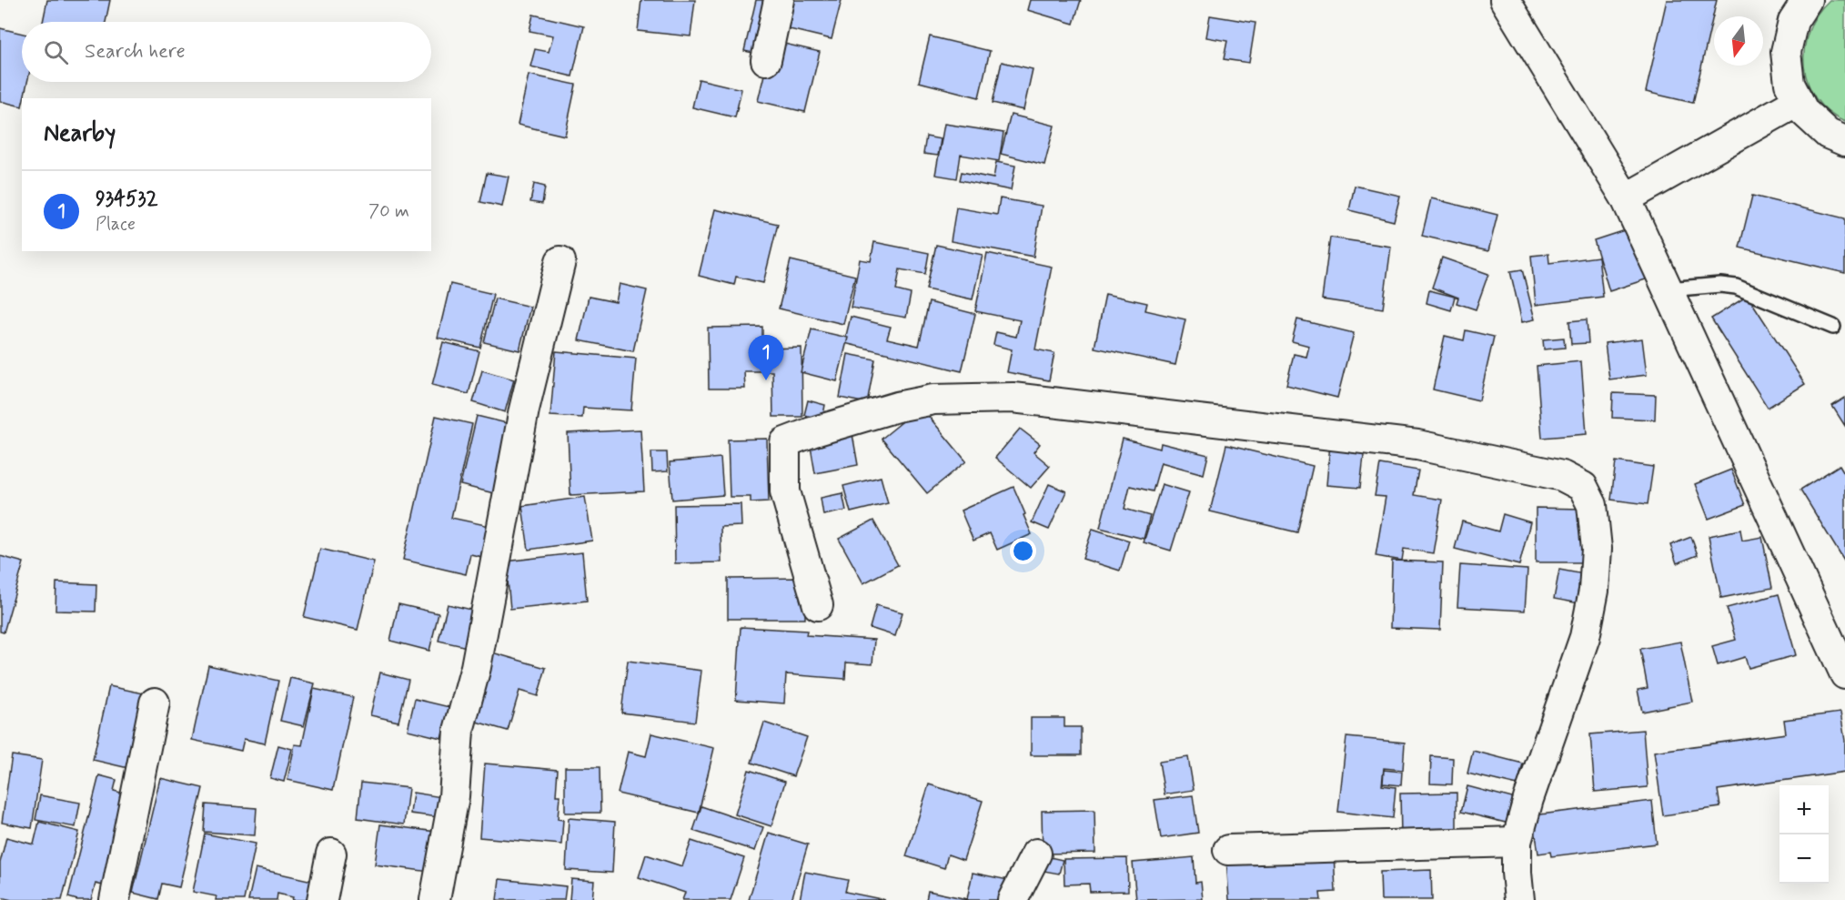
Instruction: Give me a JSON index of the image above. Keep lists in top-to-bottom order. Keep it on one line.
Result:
{"north":"bottom","page":{"search":"Search here","heading":"Nearby","list":[{"mark":"1","name":"934532","note":"Place","value":"70 m"}],"pins":"1","map_buttons":["+","−"]}}
